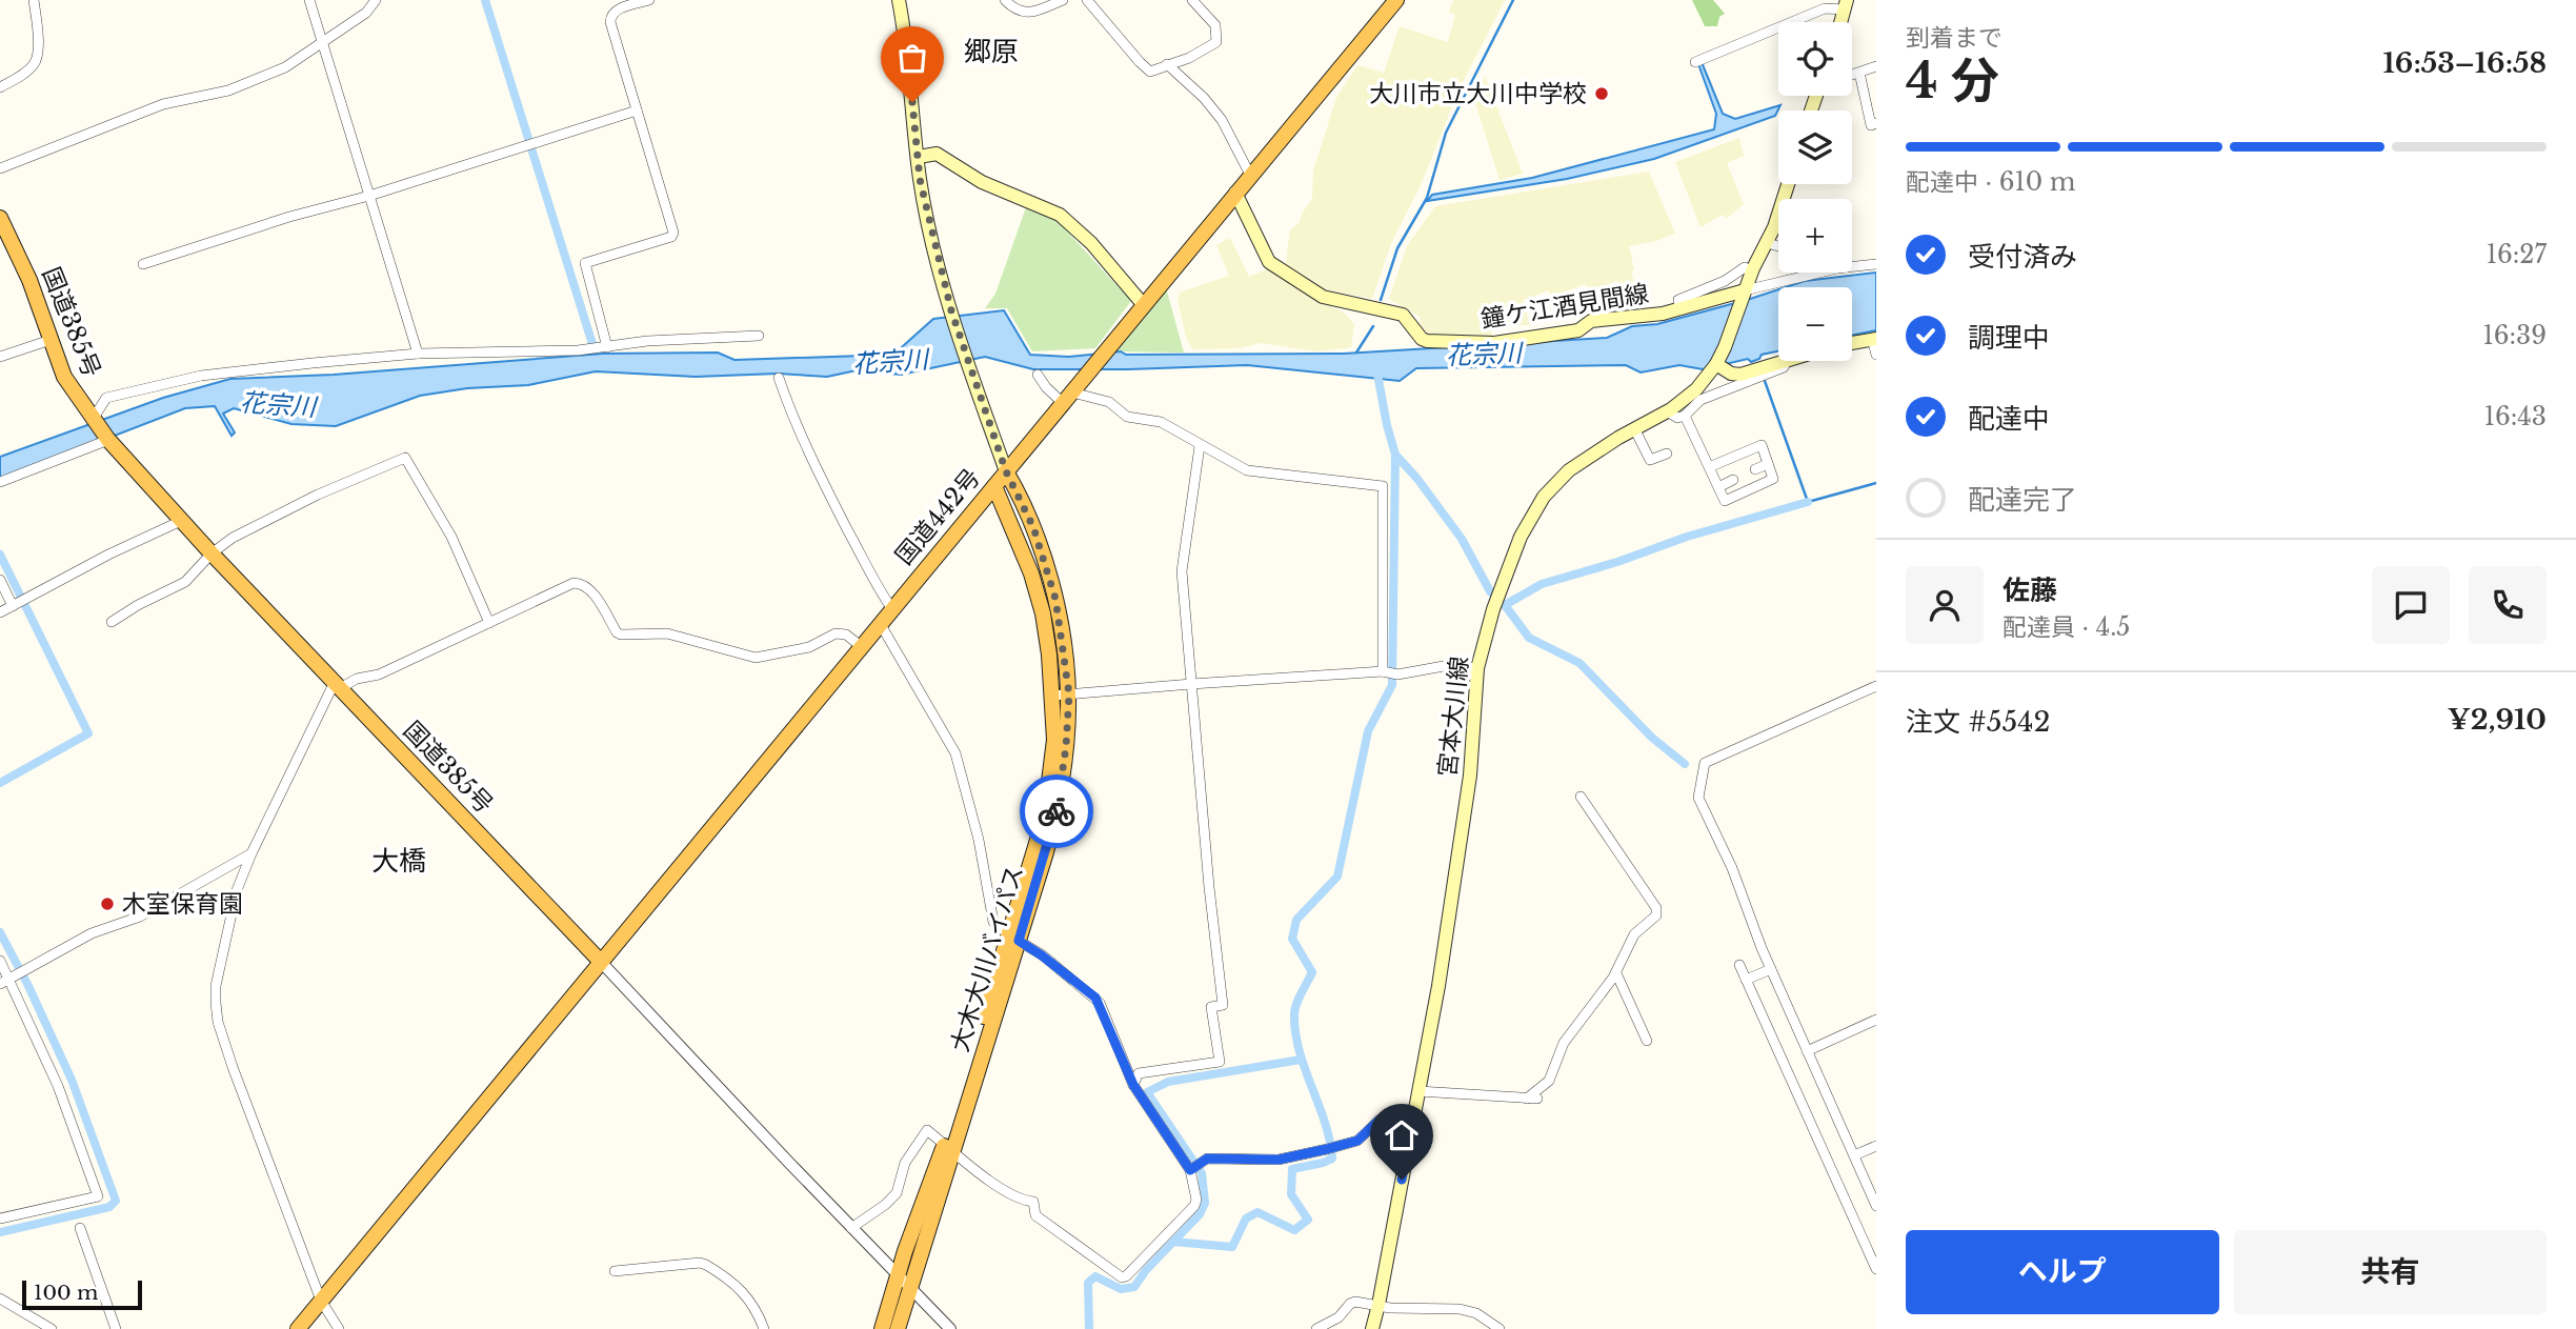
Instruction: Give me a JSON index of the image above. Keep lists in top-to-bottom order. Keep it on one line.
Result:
{"streets":{"highway":["国道385号","国道442号","大木大川バイパス"],"main road":["鐘ケ江酒見間線","宮本大川線"]},"crossings":[["鐘ケ江酒見間線","国道442号"],["鐘ケ江酒見間線","宮本大川線"],["国道385号","国道442号"],["国道442号","大木大川バイパス"]],"districts":["郷原","大橋"],"water":["花宗川"],"places":["大川市立大川中学校","木室保育園"],"scale_bar":"100 m","page":{"heading":["4 分","到着まで","16:53–16:58"],"panel":["佐藤","配達員 · 4.5","注文 #5542","¥2,910"],"map_buttons":["+","−"],"bar":"配達中 · 610 m","list":[["受付済み","16:27"],["調理中","16:39"],["配達中","16:43"],"配達完了"],"buttons":["ヘルプ","共有"],"scale":"100 m"}}
